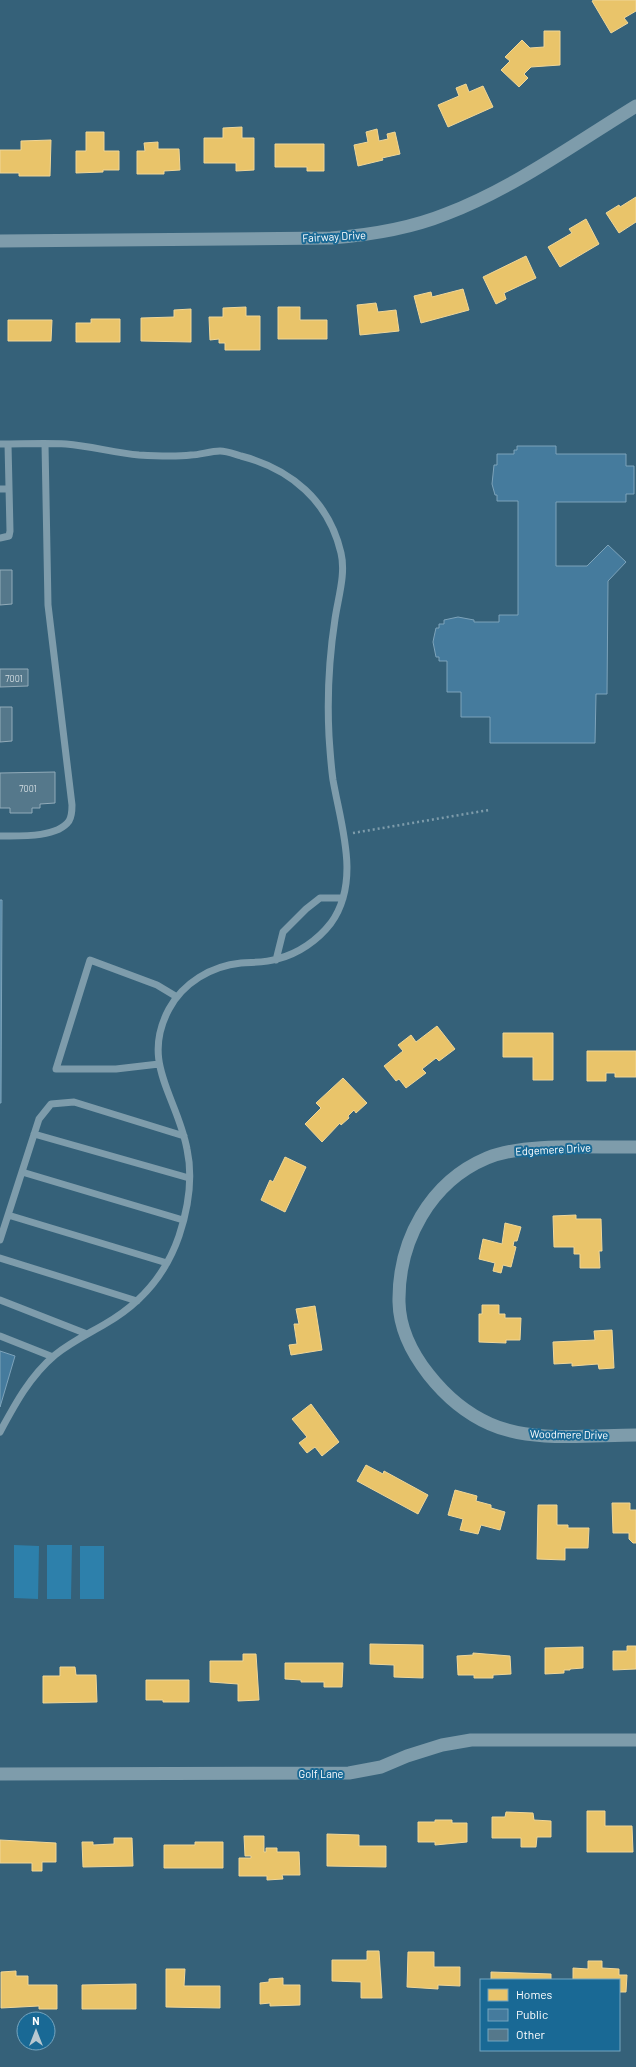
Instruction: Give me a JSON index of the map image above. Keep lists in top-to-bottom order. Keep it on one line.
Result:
{"streets":{"street":["Fairway Drive","Edgemere Drive","Woodmere Drive","Golf Lane"]},"crossings":[["Edgemere Drive","Woodmere Drive"]],"house_numbers":["7001","7001"],"legend":["Homes","Public","Other"],"north":"top"}
